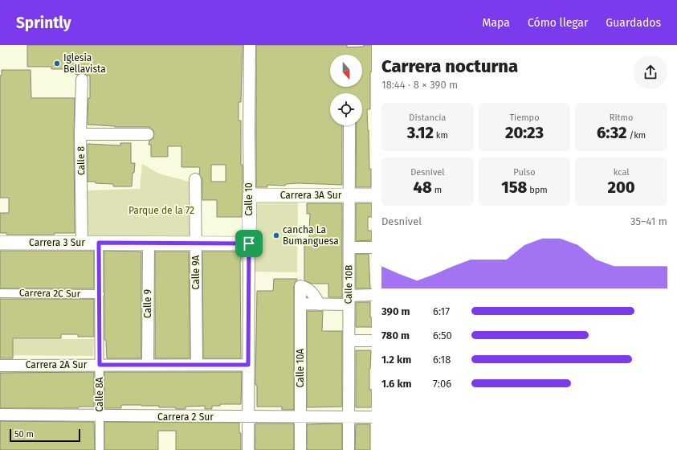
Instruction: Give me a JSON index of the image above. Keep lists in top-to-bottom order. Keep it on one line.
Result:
{"streets":{"street":["Calle 8","Carrera 3A Sur","Calle 10","Carrera 3 Sur","Calle 9A","Calle 10B","Carrera 2C Sur","Calle 9","Carrera 2A Sur","Calle 10A","Calle 8A","Carrera 2 Sur"]},"crossings":[["Calle 8","Carrera 3 Sur"],["Carrera 3A Sur","Calle 10"],["Carrera 3A Sur","Calle 10B"],["Calle 10","Carrera 3 Sur"],["Calle 10","Carrera 2A Sur"],["Calle 10","Carrera 2 Sur"],["Carrera 3 Sur","Calle 9A"],["Carrera 3 Sur","Calle 9"],["Carrera 3 Sur","Calle 8A"],["Calle 9A","Carrera 2A Sur"],["Calle 10B","Carrera 2 Sur"],["Carrera 2C Sur","Calle 8A"],["Calle 9","Carrera 2A Sur"],["Carrera 2A Sur","Calle 8A"],["Calle 10A","Carrera 2 Sur"],["Calle 8A","Carrera 2 Sur"]],"parks":["Parque de la 72"],"places":["Iglesia Bellavista","cancha La Bumanguesa"],"scale_bar":"50 m","north":"bottom","page":{"header":"Sprintly","nav":["Mapa","Cómo llegar","Guardados"],"heading":["Carrera nocturna","18:44 · 8 × 390 m"],"stats":[["Distancia","3.12 km"],["Tiempo","20:23"],["Ritmo","6:32 /km"],["Desnivel","48 m"],["Pulso","158 bpm"],["kcal","200"]],"chart":["Desnivel","35–41 m"],"list":[{"name":"390 m","note":"6:17"},{"name":"780 m","note":"6:50"},{"name":"1.2 km","note":"6:18"},{"name":"1.6 km","note":"7:06"}],"scale":"50 m"}}
